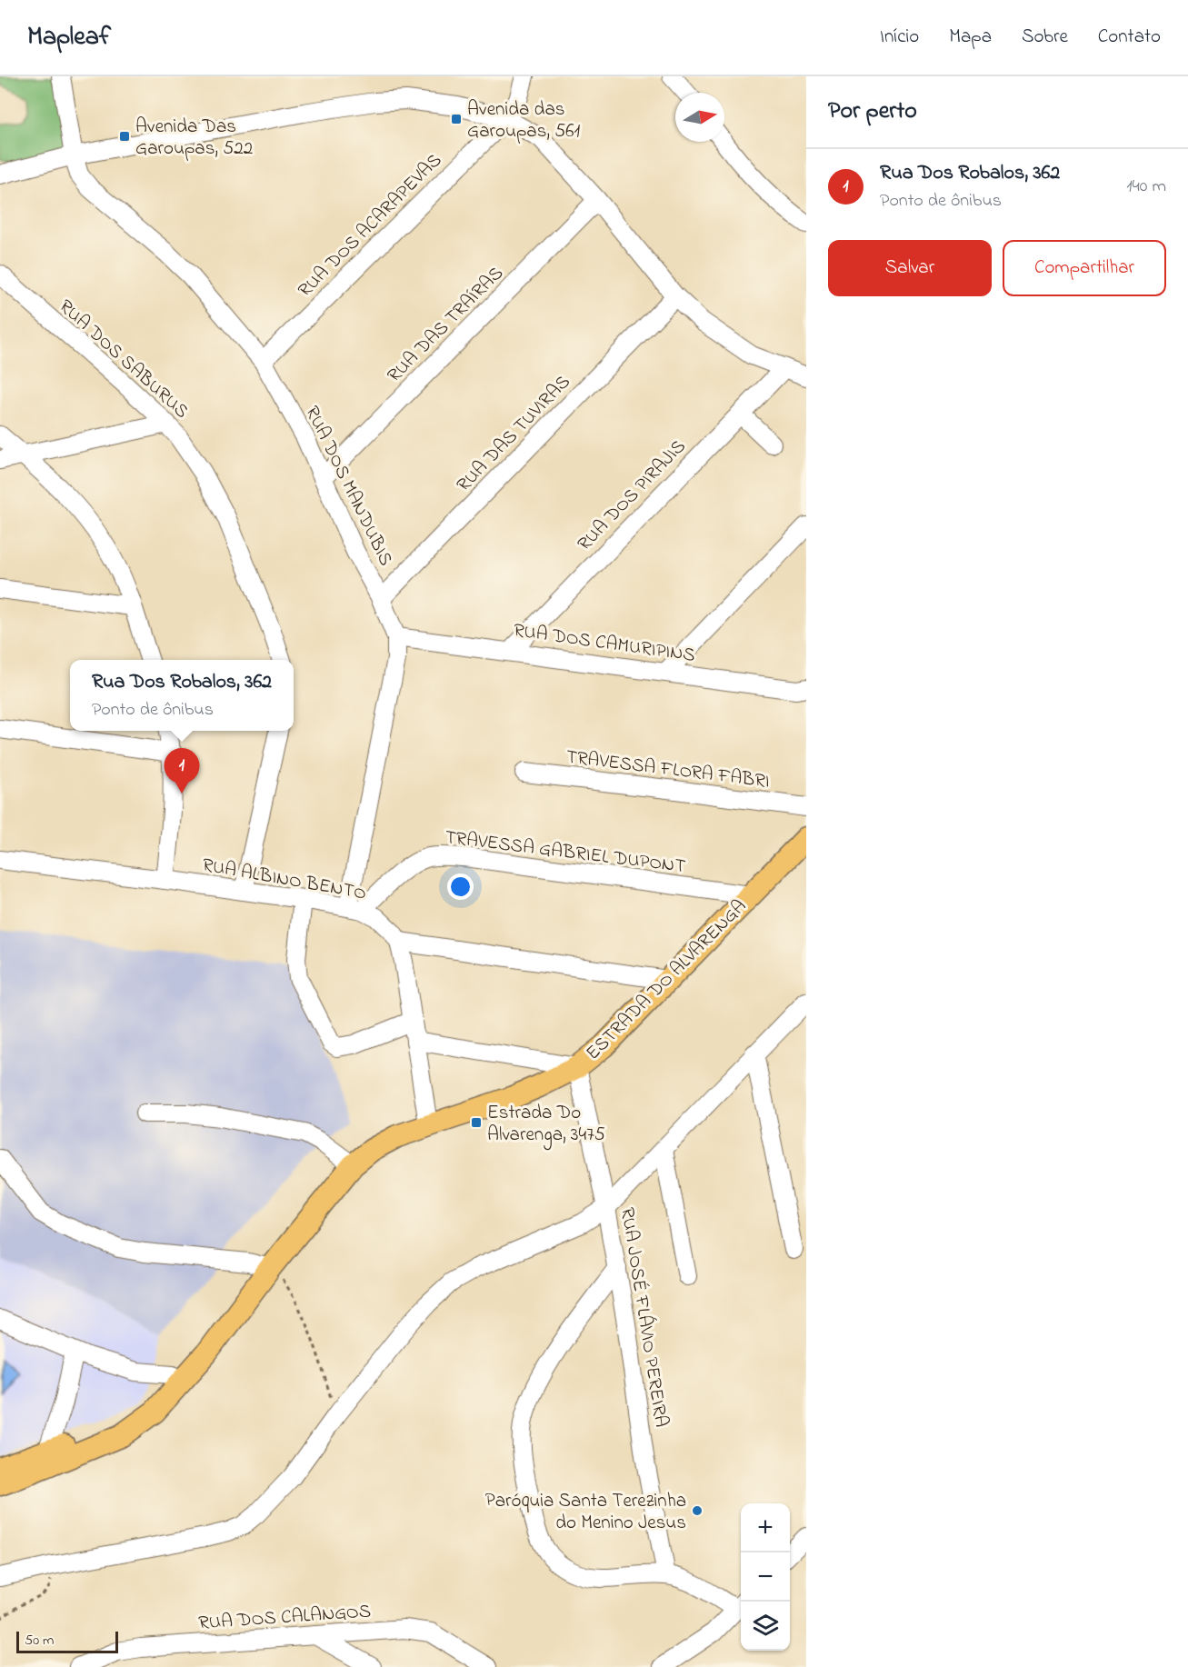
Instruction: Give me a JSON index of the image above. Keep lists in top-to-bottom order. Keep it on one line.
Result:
{"streets":{"main road":["ESTRADA DO ALVARENGA"],"street":["RUA DOS ACARAPEVAS","RUA DAS TRAÍRAS","RUA DOS SABURUS","RUA DAS TUVIRAS","RUA DOS MANDUBIS","RUA DOS PIRAJIS","RUA DOS CAMURIPINS","TRAVESSA FLORA FABRI","TRAVESSA GABRIEL DUPONT","RUA ALBINO BENTO","RUA JOSÉ FLÁVIO PEREIRA","RUA DOS CALANGOS"]},"crossings":[["RUA DOS ACARAPEVAS","RUA DOS MANDUBIS"],["RUA DAS TRAÍRAS","RUA DOS MANDUBIS"],["RUA DAS TUVIRAS","RUA DOS MANDUBIS"],["RUA DOS MANDUBIS","RUA DOS CAMURIPINS"],["RUA DOS MANDUBIS","TRAVESSA GABRIEL DUPONT"],["RUA DOS MANDUBIS","RUA ALBINO BENTO"],["RUA DOS PIRAJIS","RUA DOS CAMURIPINS"],["TRAVESSA GABRIEL DUPONT","RUA ALBINO BENTO"],["TRAVESSA GABRIEL DUPONT","ESTRADA DO ALVARENGA"],["ESTRADA DO ALVARENGA","RUA JOSÉ FLÁVIO PEREIRA"]],"places":{"transit":["Avenida das Garoupas, 561","Avenida Das Garoupas, 522","Estrada Do Alvarenga, 3475"],"other":["Paróquia Santa Terezinha do Menino Jesus"]},"scale_bar":"50 m","north":"right","page":{"header":"Mapleaf","nav":["Início","Mapa","Sobre","Contato"],"heading":"Por perto","list":[{"mark":"1","name":"Rua Dos Robalos, 362","note":"Ponto de ônibus","value":"140 m"}],"buttons":["Salvar","Compartilhar"],"popup":["Rua Dos Robalos, 362","Ponto de ônibus"],"pins":"1","map_buttons":["+","−"],"scale":"50 m"}}
